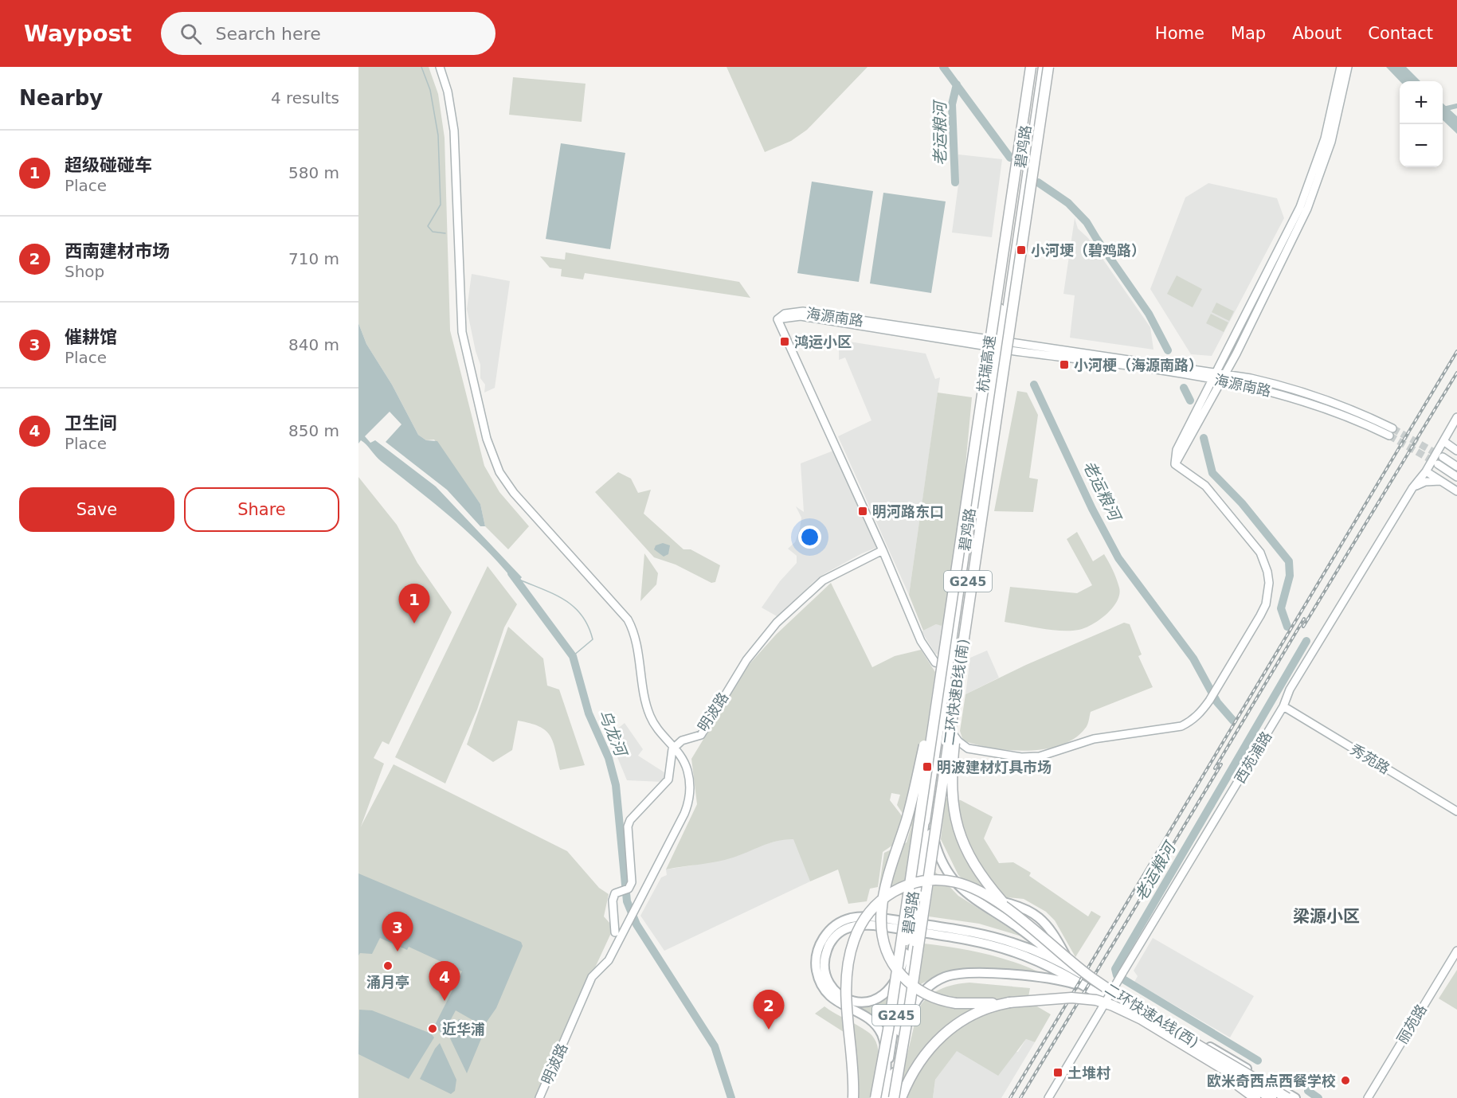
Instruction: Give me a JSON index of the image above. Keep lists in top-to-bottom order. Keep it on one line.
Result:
{"streets":{"highway":["碧鸡路","杭瑞高速","G245","二环快速B线(南)","二环快速A线(西)"],"street":["海源南路","明波路","西苑浦路","秀苑路","丽苑路"]},"crossings":[["碧鸡路","海源南路"],["碧鸡路","杭瑞高速"],["碧鸡路","G245"],["海源南路","明波路"],["杭瑞高速","二环快速B线(南)"],["西苑浦路","秀苑路"]],"districts":["梁源小区"],"water":["老运粮河","乌龙河"],"places":{"transit":["小河埂（碧鸡路）","鸿运小区","小河梗（海源南路）","明河路东口","明波建材灯具市场","土堆村"],"other":["涌月亭","近华浦","欧米奇西点西餐学校"]},"page":{"header":"Waypost","search":"Search here","nav":["Home","Map","About","Contact"],"heading":["Nearby","4 results"],"map_buttons":["+","−"],"list":[{"mark":"1","name":"超级碰碰车","note":"Place","value":"580 m"},{"mark":"2","name":"西南建材市场","note":"Shop","value":"710 m"},{"mark":"3","name":"催耕馆","note":"Place","value":"840 m"},{"mark":"4","name":"卫生间","note":"Place","value":"850 m"}],"buttons":["Save","Share"],"pins":["1","3","4","2"]}}
